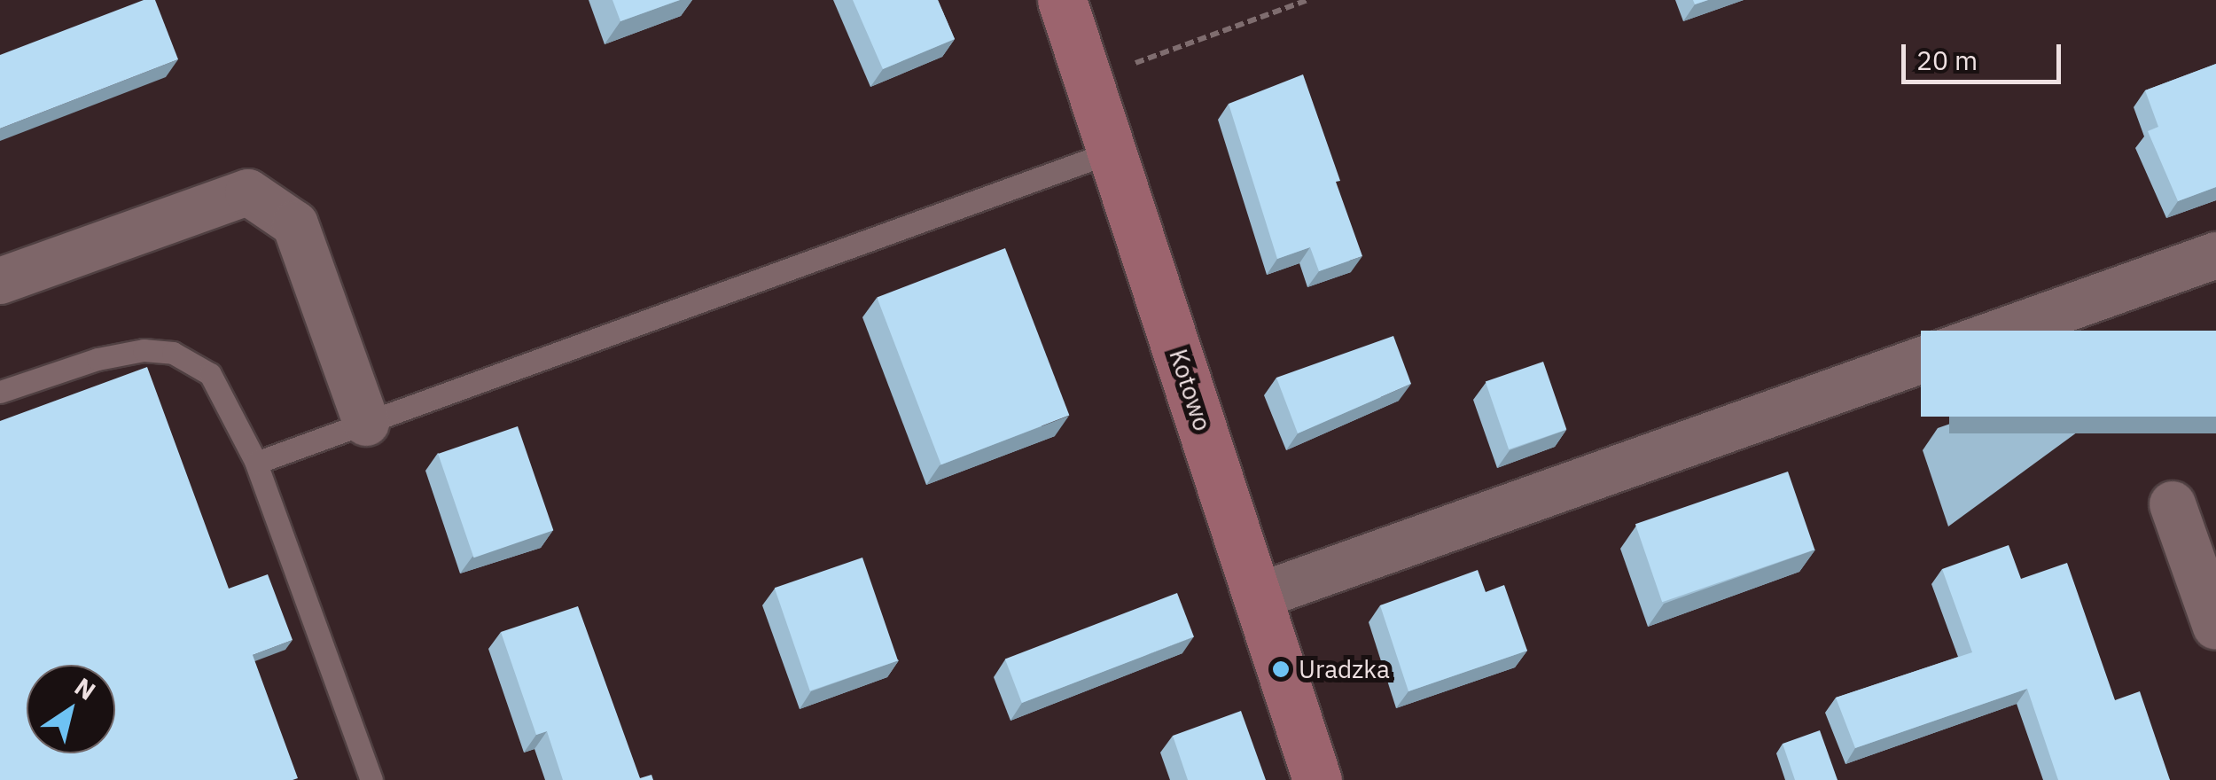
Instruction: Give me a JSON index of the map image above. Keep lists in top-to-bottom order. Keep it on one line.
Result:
{"streets":{"street":["Kotowo"]},"places":["Uradzka"],"scale_bar":"20 m","north":"top right"}
